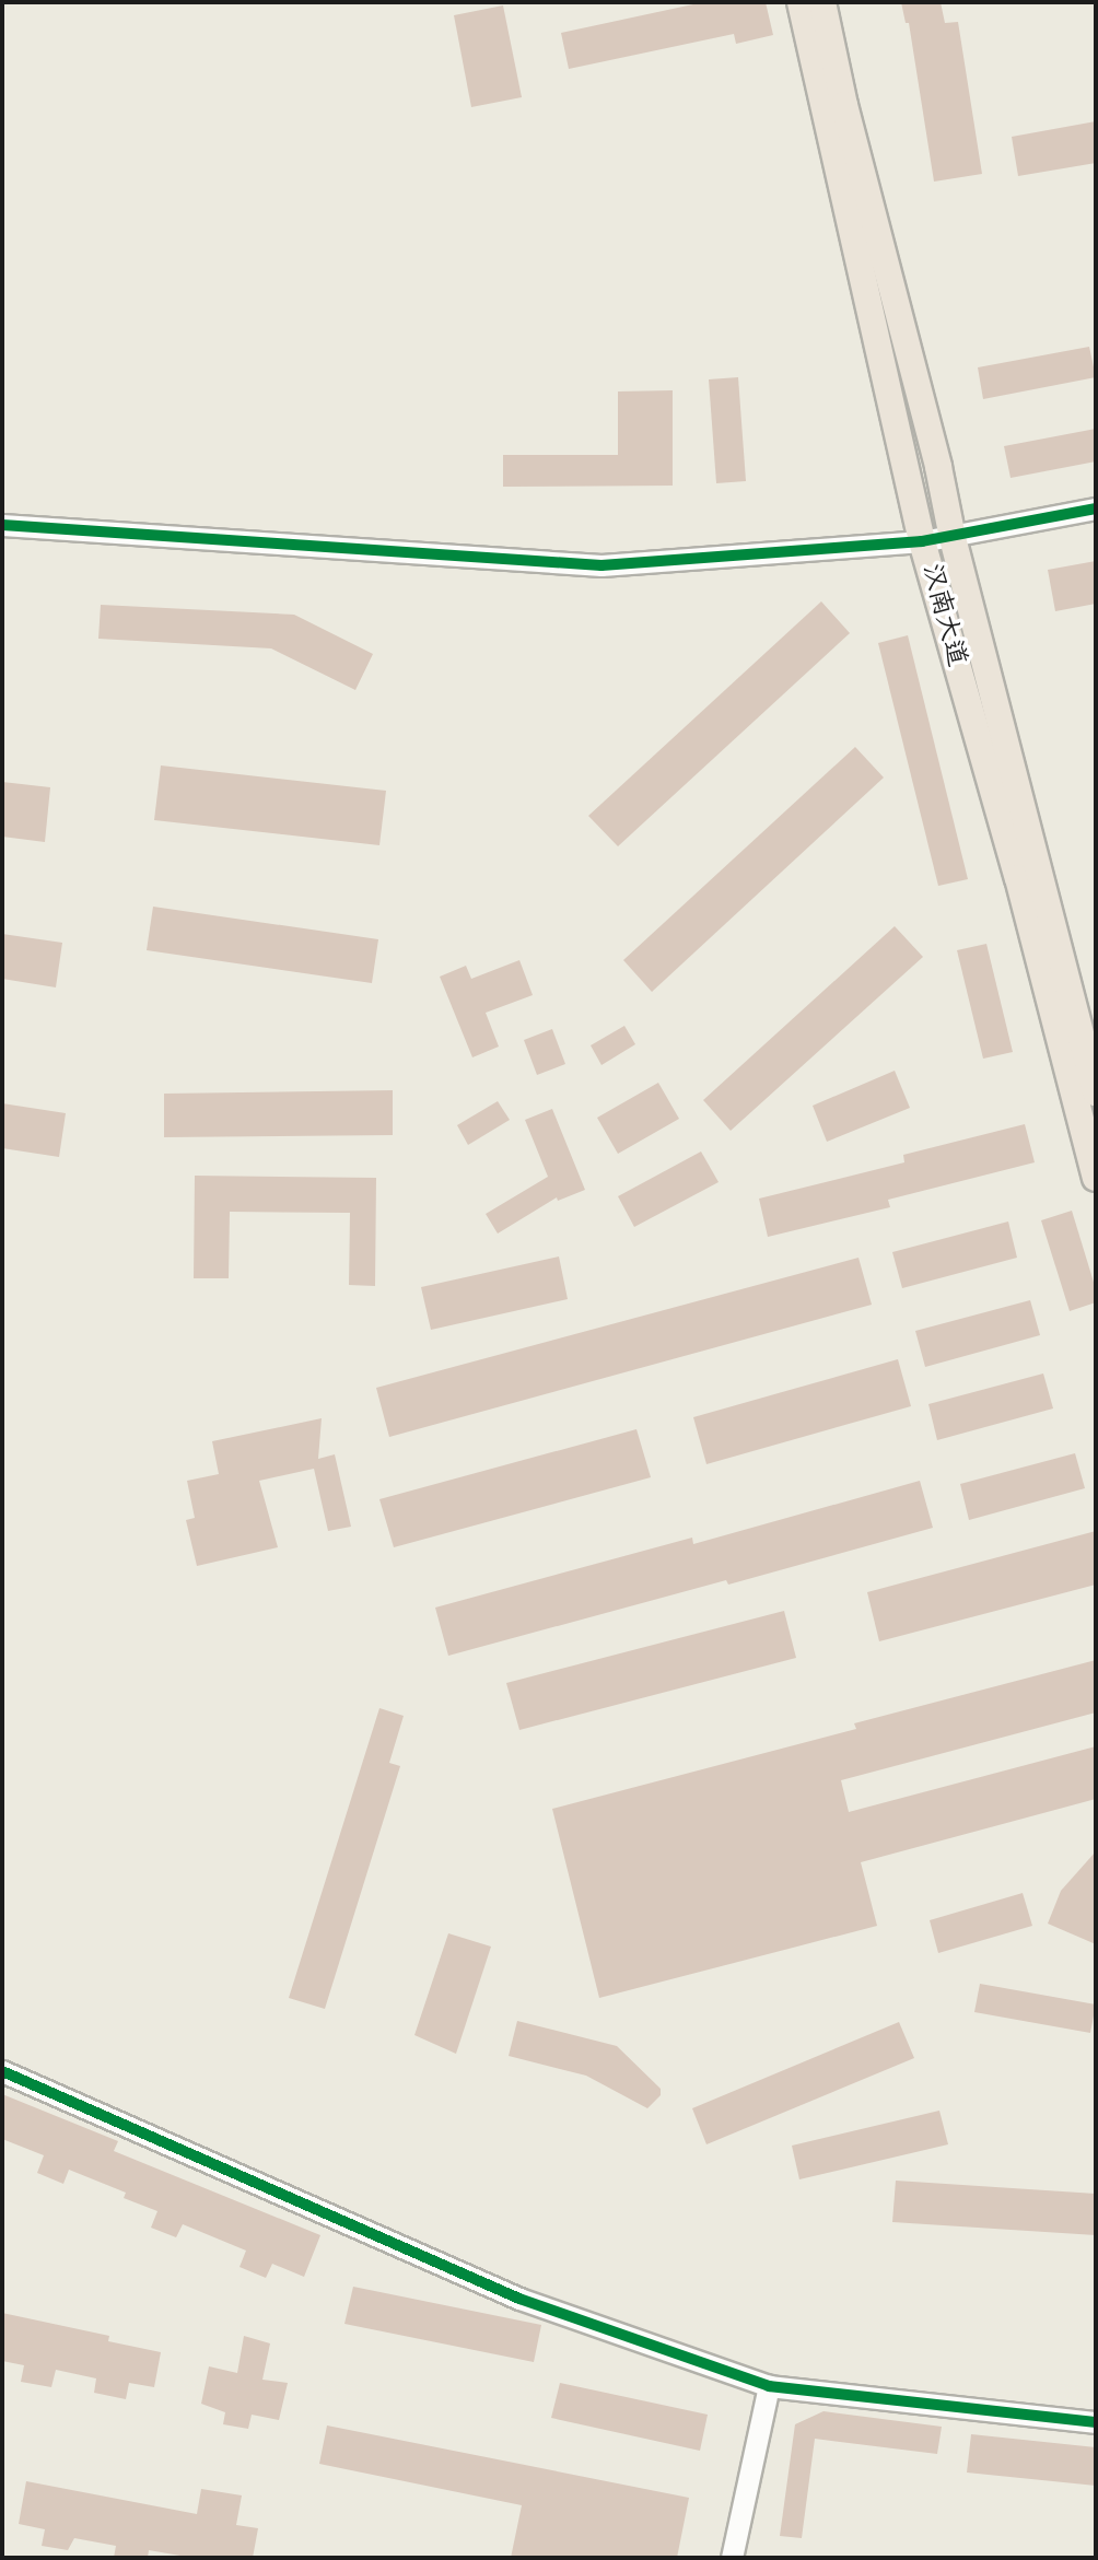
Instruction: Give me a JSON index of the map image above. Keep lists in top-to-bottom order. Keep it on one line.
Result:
{"streets":{"main road":["汉南大道"]}}
